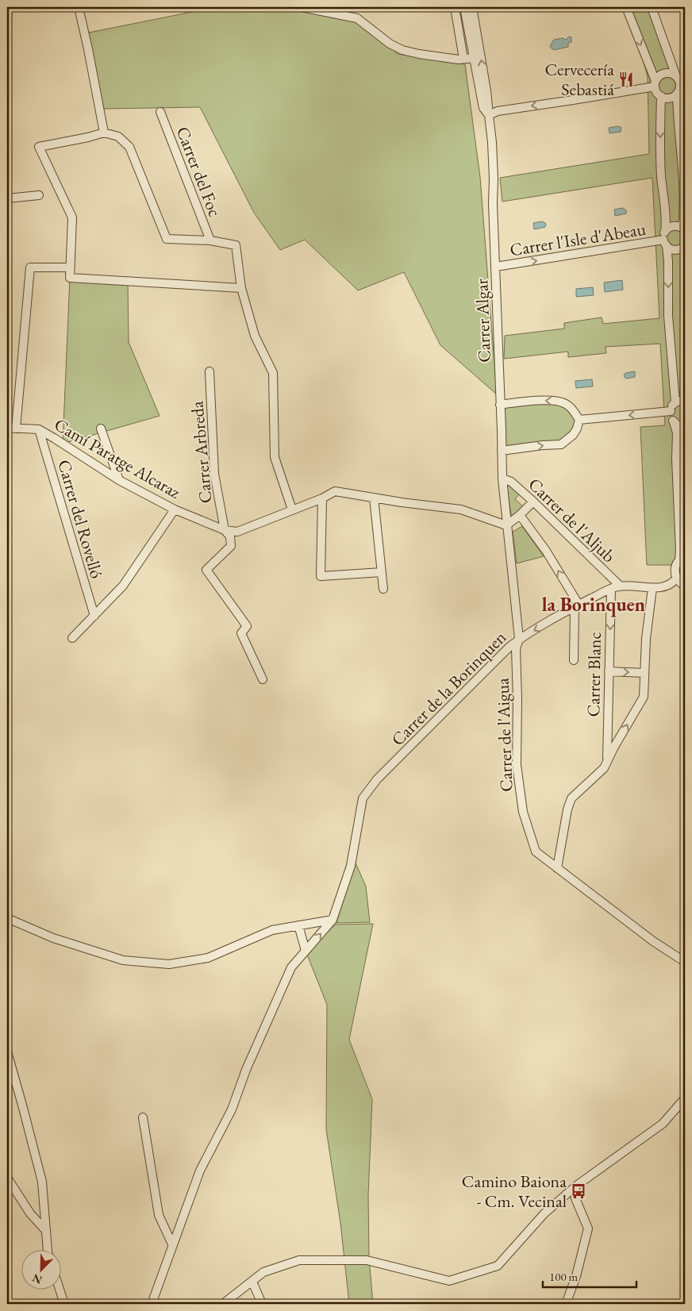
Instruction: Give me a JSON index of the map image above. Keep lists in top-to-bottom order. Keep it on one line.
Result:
{"streets":{"street":["Carrer del Foc","Carrer l'Isle d'Abeau","Carrer Algar","Carrer Arbreda","Camí Paratge Alcaraz","Carrer del Rovelló","Carrer de l'Aljub","Carrer Blanc","Carrer de la Borinquen","Carrer de l'Aigua"]},"crossings":[["Carrer l'Isle d'Abeau","Carrer Algar"],["Carrer Algar","Camí Paratge Alcaraz"],["Carrer Algar","Carrer de l'Aljub"],["Carrer Algar","Carrer de l'Aigua"],["Carrer Arbreda","Camí Paratge Alcaraz"],["Camí Paratge Alcaraz","Carrer del Rovelló"],["Camí Paratge Alcaraz","Carrer de l'Aigua"],["Carrer de l'Aljub","Carrer de la Borinquen"],["Carrer Blanc","Carrer de la Borinquen"],["Carrer de la Borinquen","Carrer de l'Aigua"]],"one_way":["Carrer l'Isle d'Abeau"],"districts":["la Borinquen"],"places":{"restaurant":["Cervecería Sebastiá"],"bus stop":["Camino Baiona - Cm. Vecinal"]},"scale_bar":"100 m","north":"bottom left"}
